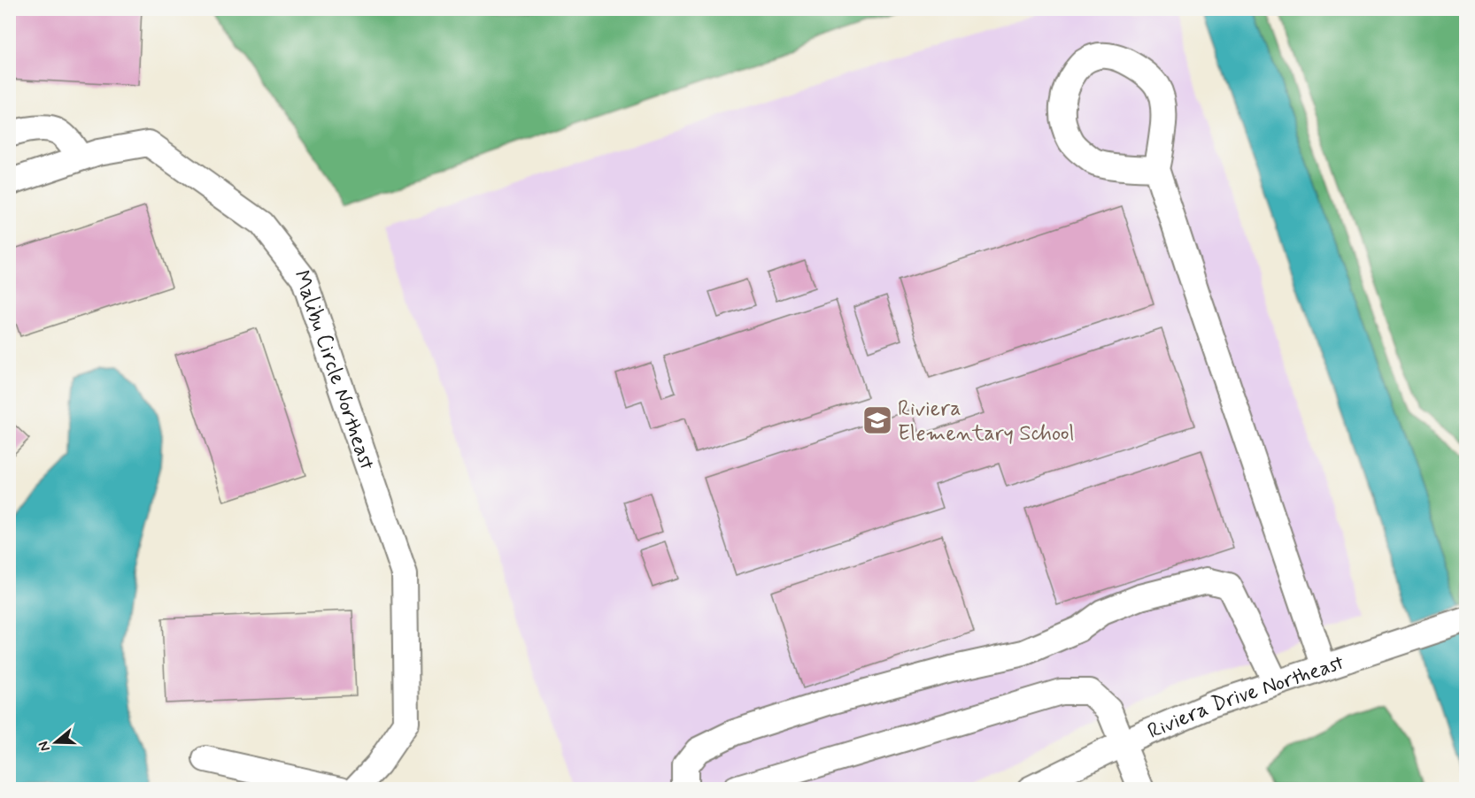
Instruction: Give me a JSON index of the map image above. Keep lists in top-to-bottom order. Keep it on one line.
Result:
{"streets":{"street":["Malibu Circle Northeast","Riviera Drive Northeast"]},"places":{"school or university":["Riviera Elementary School"]},"north":"left"}
